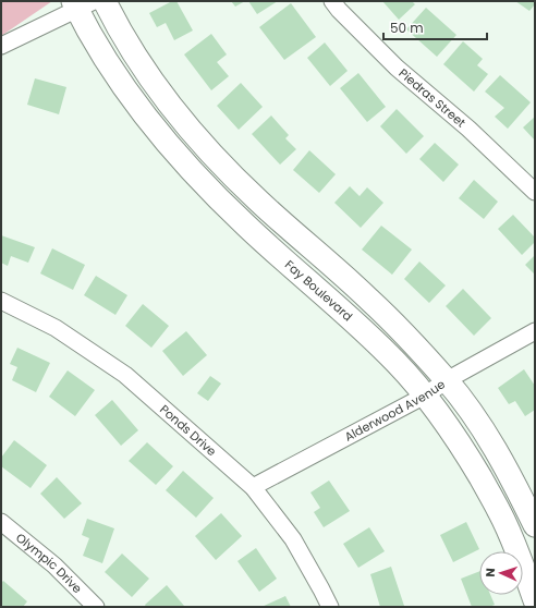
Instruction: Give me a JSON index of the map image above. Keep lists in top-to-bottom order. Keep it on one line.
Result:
{"streets":{"main road":["Fay Boulevard"],"street":["Piedras Street","Alderwood Avenue","Ponds Drive","Olympic Drive"]},"crossings":[["Fay Boulevard","Alderwood Avenue"],["Alderwood Avenue","Ponds Drive"]],"scale_bar":"50 m","north":"left"}
